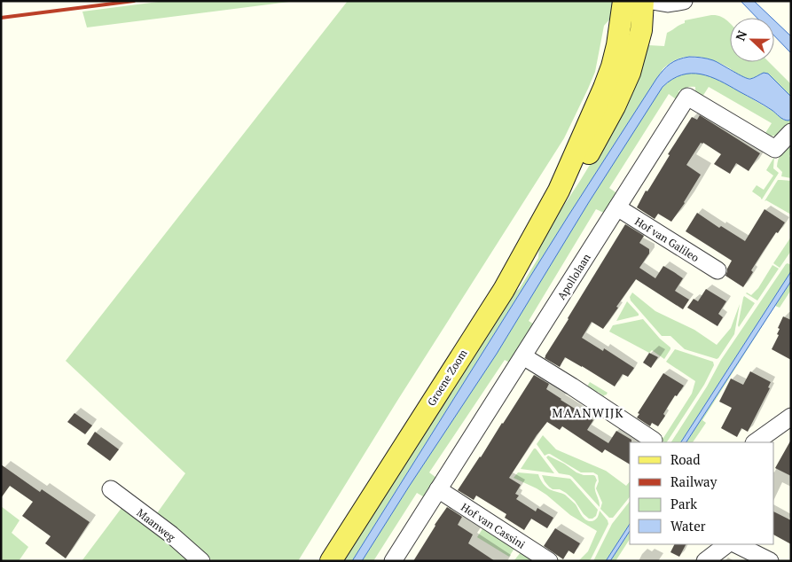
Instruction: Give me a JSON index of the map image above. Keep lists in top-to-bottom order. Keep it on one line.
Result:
{"streets":{"main road":["Groene Zoom"],"street":["Hof van Galileo","Apollolaan","Maanweg","Hof van Cassini"]},"crossings":[["Hof van Galileo","Apollolaan"],["Apollolaan","Hof van Cassini"]],"districts":["MAANWIJK"],"legend":["Road","Railway","Park","Water"],"north":"left"}
